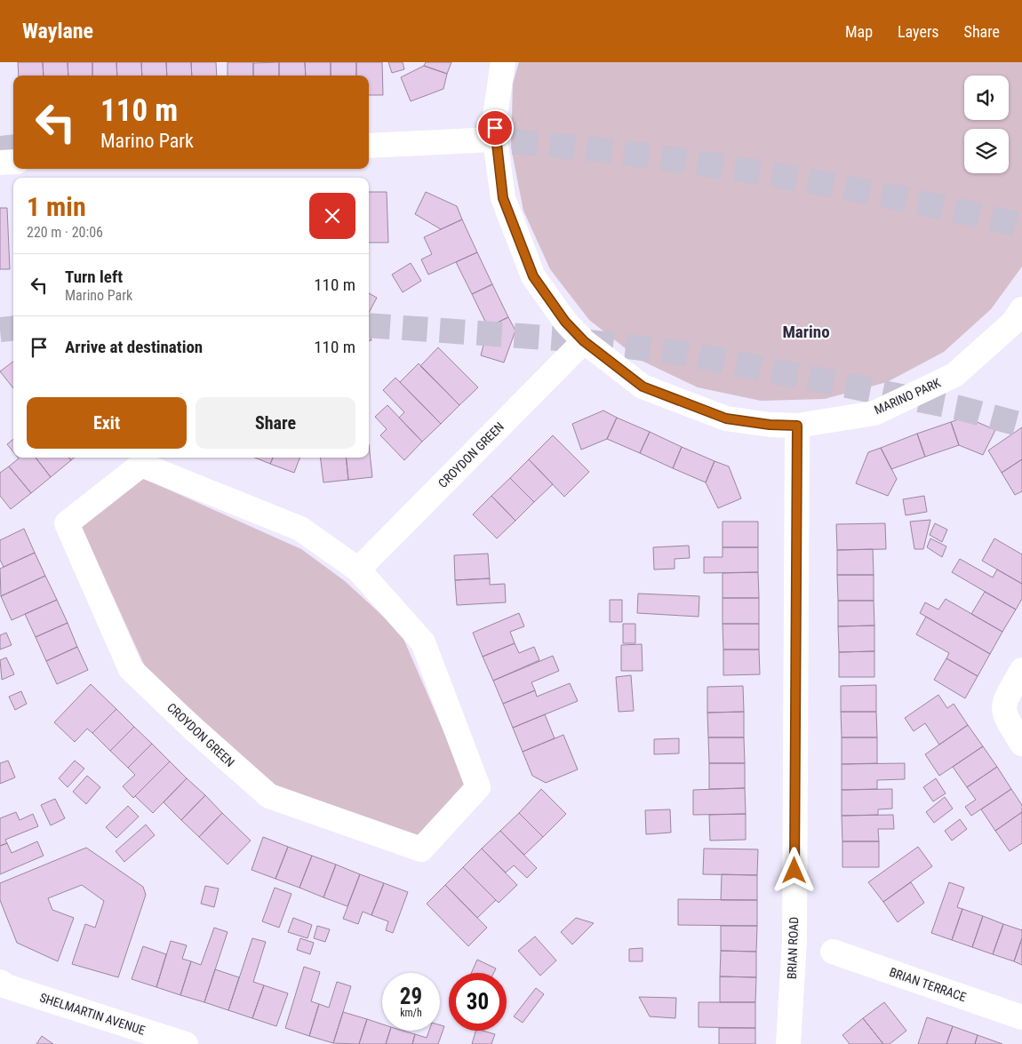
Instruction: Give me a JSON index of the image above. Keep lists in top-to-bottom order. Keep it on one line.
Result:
{"streets":{"street":["MARINO PARK","CROYDON GREEN","BRIAN ROAD","BRIAN TERRACE","SHELMARTIN AVENUE"]},"crossings":[["MARINO PARK","CROYDON GREEN"],["MARINO PARK","BRIAN ROAD"]],"districts":["Marino"],"page":{"header":"Waylane","nav":["Map","Layers","Share"],"turn":["110 m","Marino Park"],"heading":["1 min","220 m · 20:06"],"list":[{"name":"Turn left","note":"Marino Park","value":"110 m"},{"name":"Arrive at destination","value":"110 m"}],"buttons":["Exit","Share"],"speed":"29 km/h","limit":"30"}}
